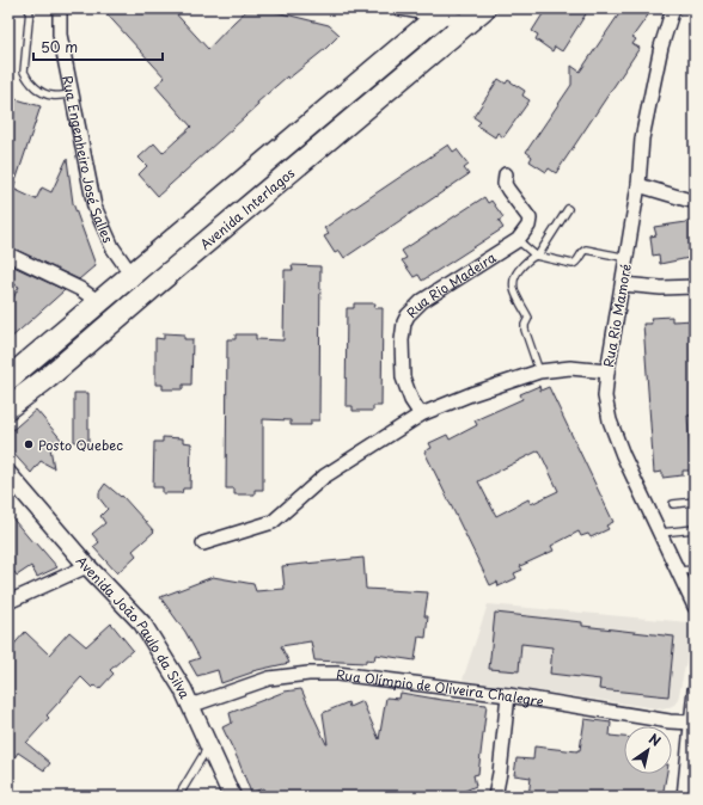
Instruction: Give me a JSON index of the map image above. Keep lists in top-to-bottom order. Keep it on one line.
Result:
{"streets":{"main road":["Avenida Interlagos"],"street":["Rua Engenheiro José Salles","Rua Rio Madeira","Rua Rio Mamoré","Avenida João Paulo da Silva","Rua Olímpio de Oliveira Chalegre"]},"crossings":[["Rua Engenheiro José Salles","Avenida Interlagos"],["Avenida João Paulo da Silva","Rua Olímpio de Oliveira Chalegre"]],"places":["Posto Quebec"],"scale_bar":"50 m","north":"top right"}
